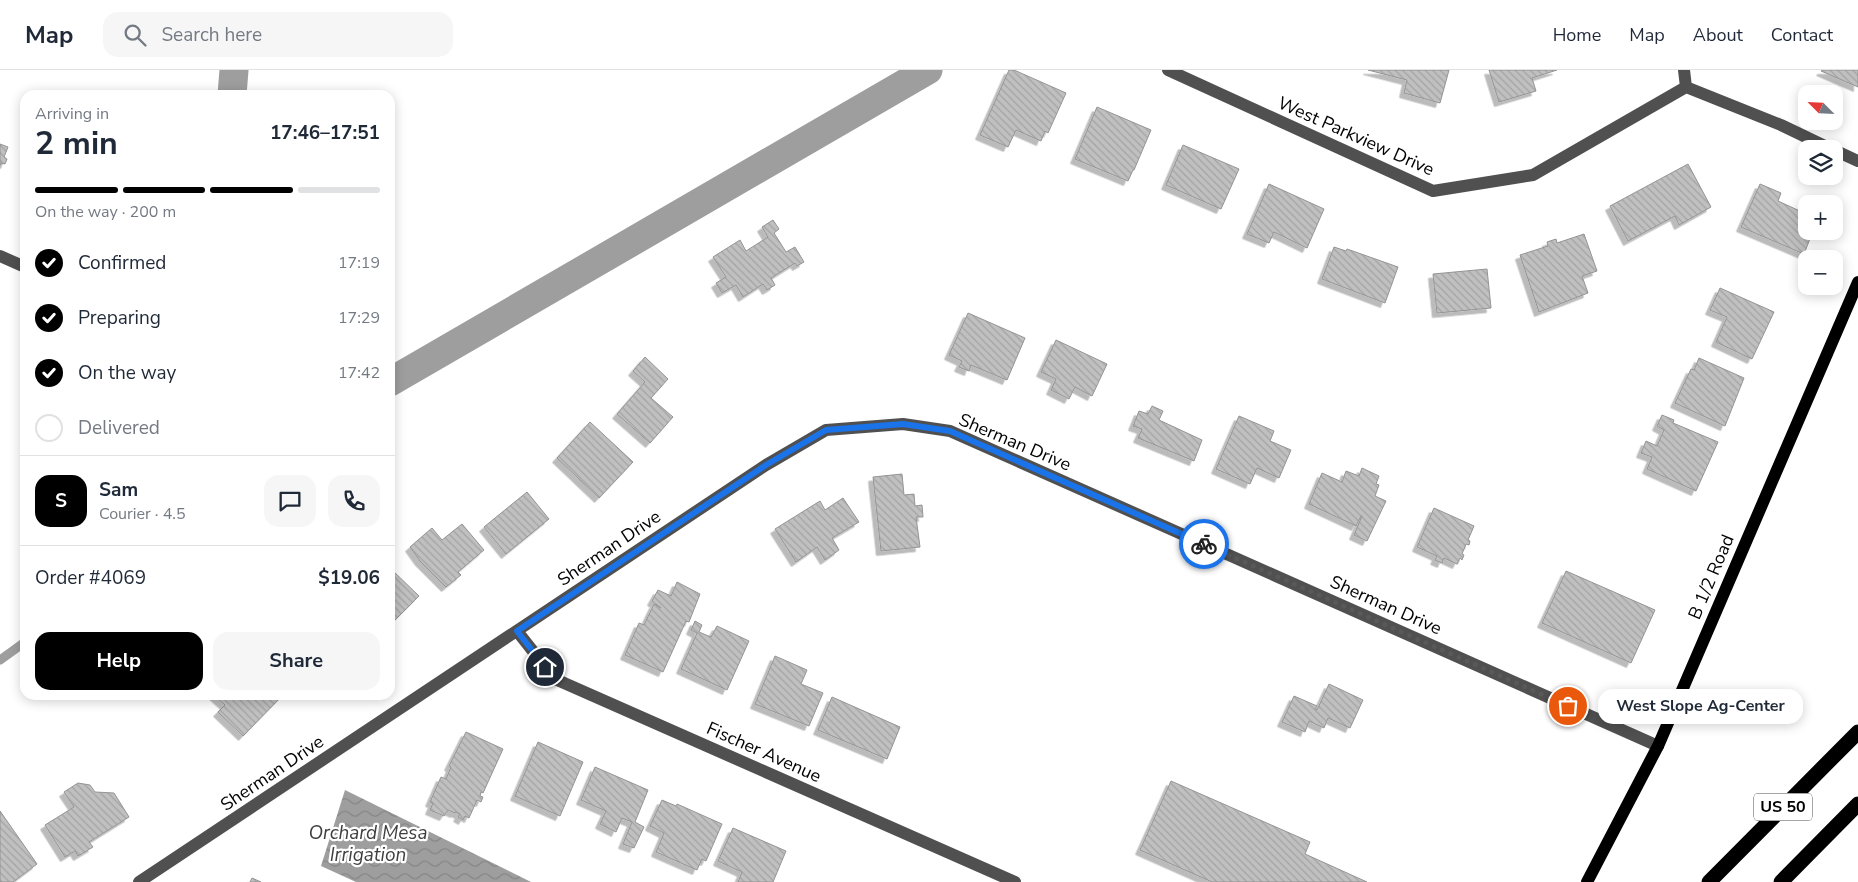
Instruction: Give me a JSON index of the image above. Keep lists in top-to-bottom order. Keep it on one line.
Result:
{"streets":{"highway":["US 50"],"main road":["B 1/2 Road"],"street":["West Parkview Drive","Sherman Drive","Fischer Avenue"]},"crossings":[["Sherman Drive","B 1/2 Road"],["Sherman Drive","Fischer Avenue"]],"water":["Orchard Mesa Irrigation"],"places":["West Slope Ag-Center"],"north":"top left","page":{"header":"Map","search":"Search here","nav":["Home","Map","About","Contact"],"map_buttons":["+","−"],"heading":["2 min","Arriving in","17:46–17:51"],"panel":["Sam","Courier · 4.5","Order #4069","$19.06"],"bar":"On the way · 200 m","list":[["Confirmed","17:19"],["Preparing","17:29"],["On the way","17:42"],"Delivered"],"round":"S","buttons":["Help","Share"],"bubble":"West Slope Ag-Center"}}
